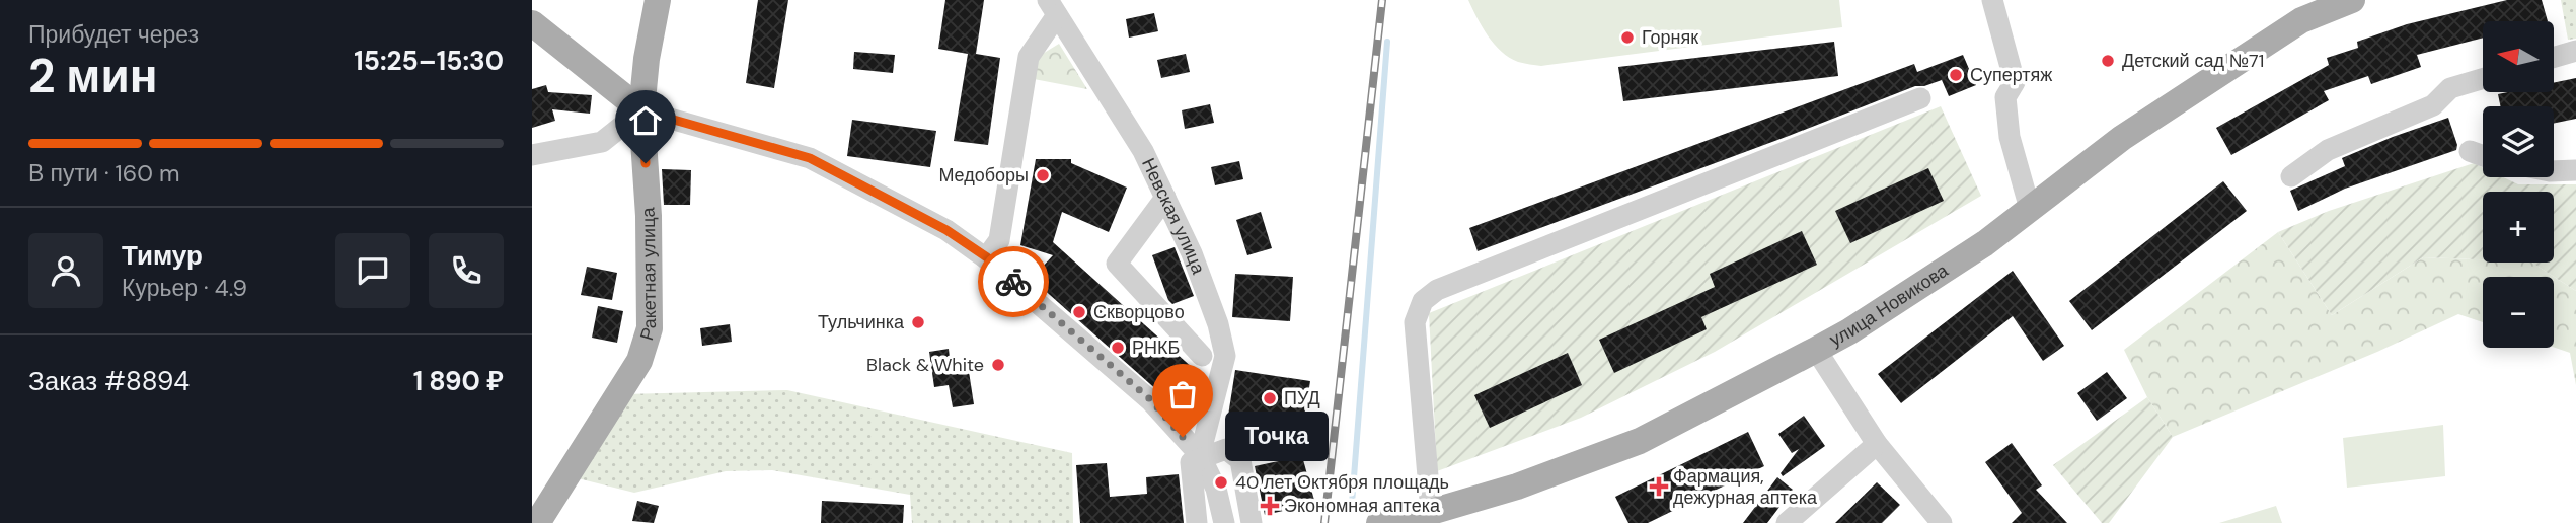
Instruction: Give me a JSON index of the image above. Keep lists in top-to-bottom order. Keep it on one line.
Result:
{"streets":{"main road":["Ракетная улица","улица Новикова"],"street":["Невская улица"]},"places":{"other":["Горняк","Детский сад №71","Супертяж","Медоборы","Скворцово","Тульчинка","РНКБ","Black & White","ПУД","Точка","40 лет Октября площадь"],"health":["Фармация, дежурная аптека","Экономная аптека"]},"north":"left","page":{"heading":["2 мин","Прибудет через","15:25–15:30"],"panel":["Тимур","Курьер · 4.9","Заказ #8894","1 890 ₽"],"map_buttons":["+","−"],"bar":"В пути · 160 m","bubble":"Точка"}}
